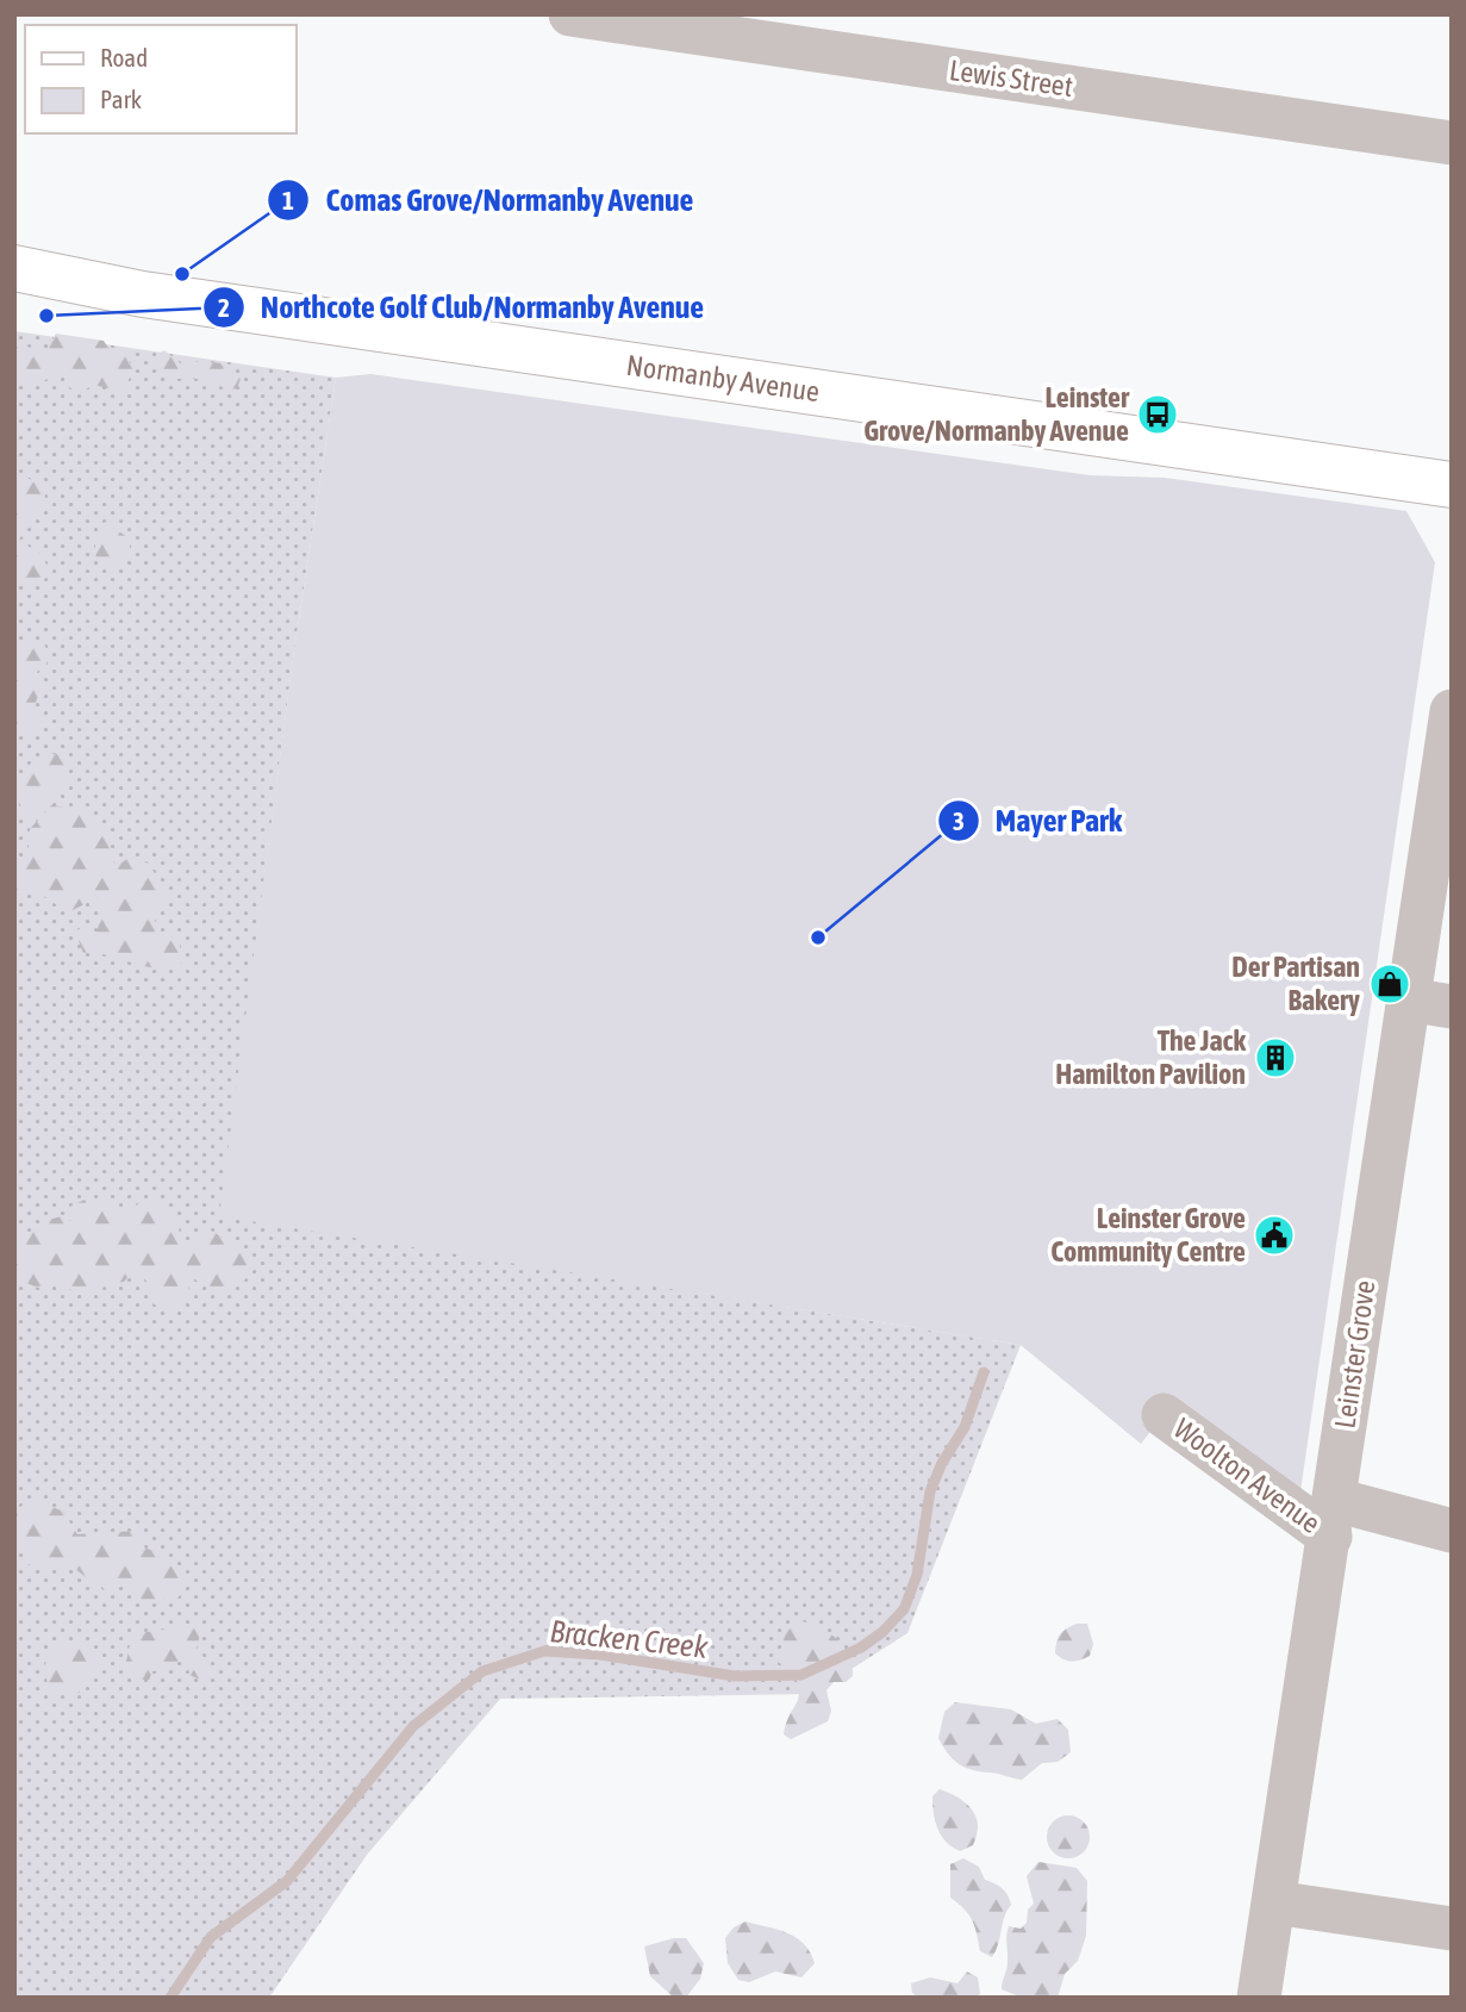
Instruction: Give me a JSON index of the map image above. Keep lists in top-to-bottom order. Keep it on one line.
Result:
{"streets":{"main road":["Normanby Avenue"],"street":["Lewis Street","Leinster Grove","Woolton Avenue"]},"crossings":[["Leinster Grove","Woolton Avenue"]],"water":["Bracken Creek"],"places":{"other":["Comas Grove/Normanby Avenue","Northcote Golf Club/Normanby Avenue","Mayer Park"],"bus stop":["Leinster Grove/Normanby Avenue"],"shop":["Der Partisan Bakery"],"building":["The Jack Hamilton Pavilion"],"public building":["Leinster Grove Community Centre"]},"legend":["Road","Park"]}
